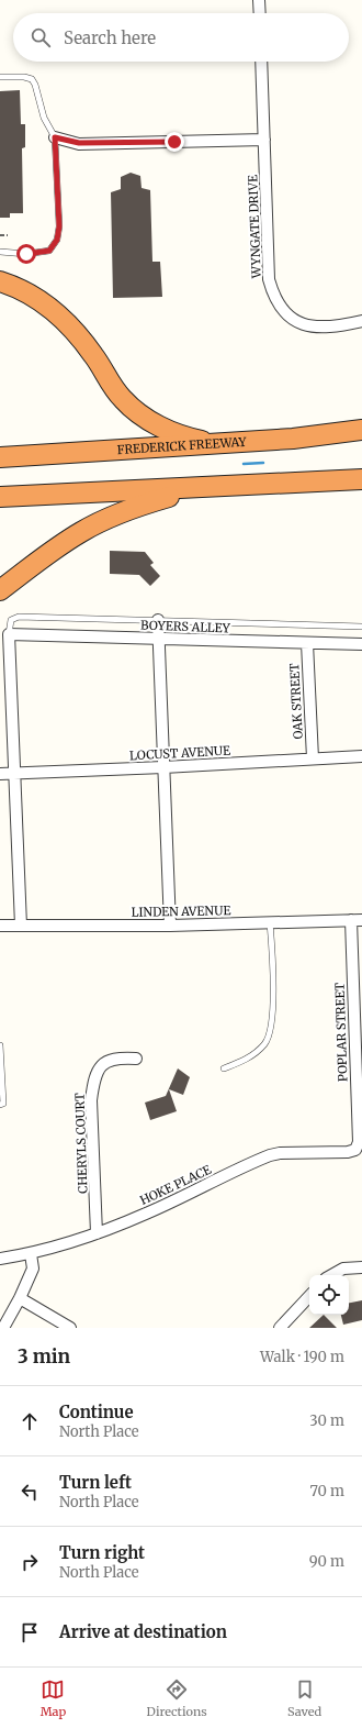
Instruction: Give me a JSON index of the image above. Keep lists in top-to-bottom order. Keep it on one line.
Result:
{"streets":{"highway":["FREDERICK FREEWAY"],"street":["WYNGATE DRIVE","BOYERS ALLEY","OAK STREET","LOCUST AVENUE","LINDEN AVENUE","POPLAR STREET","CHERYLS COURT","HOKE PLACE"]},"crossings":[["BOYERS ALLEY","OAK STREET"],["OAK STREET","LOCUST AVENUE"],["LINDEN AVENUE","POPLAR STREET"],["POPLAR STREET","HOKE PLACE"],["CHERYLS COURT","HOKE PLACE"]],"page":{"search":"Search here","heading":["3 min","Walk · 190 m"],"list":[["Continue","North Place","30 m"],["Turn left","North Place","70 m"],["Turn right","North Place","90 m"],"Arrive at destination"],"nav":["Map","Directions","Saved"]}}
